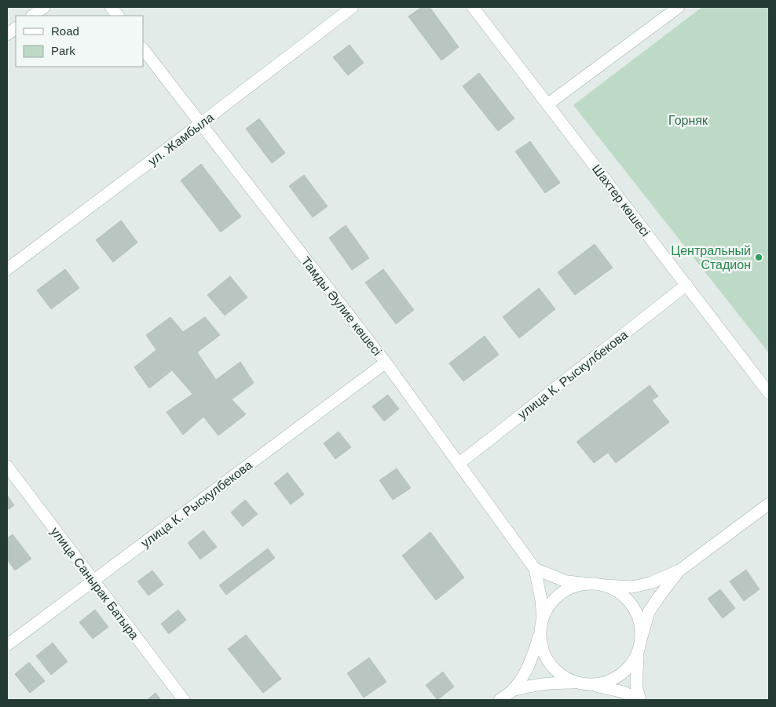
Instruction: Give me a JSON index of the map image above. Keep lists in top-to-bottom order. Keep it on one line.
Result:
{"streets":{"street":["ул. Жамбыла","Шахтер көшесі","Тамды Әулие көшесі","улица К. Рыскулбекова","улица Санырак Батыра"]},"crossings":[["ул. Жамбыла","Тамды Әулие көшесі"],["Шахтер көшесі","улица К. Рыскулбекова"],["Тамды Әулие көшесі","улица К. Рыскулбекова"],["улица К. Рыскулбекова","улица Санырак Батыра"]],"parks":["Горняк"],"places":["Центральный Стадион"],"legend":["Road","Park"]}
